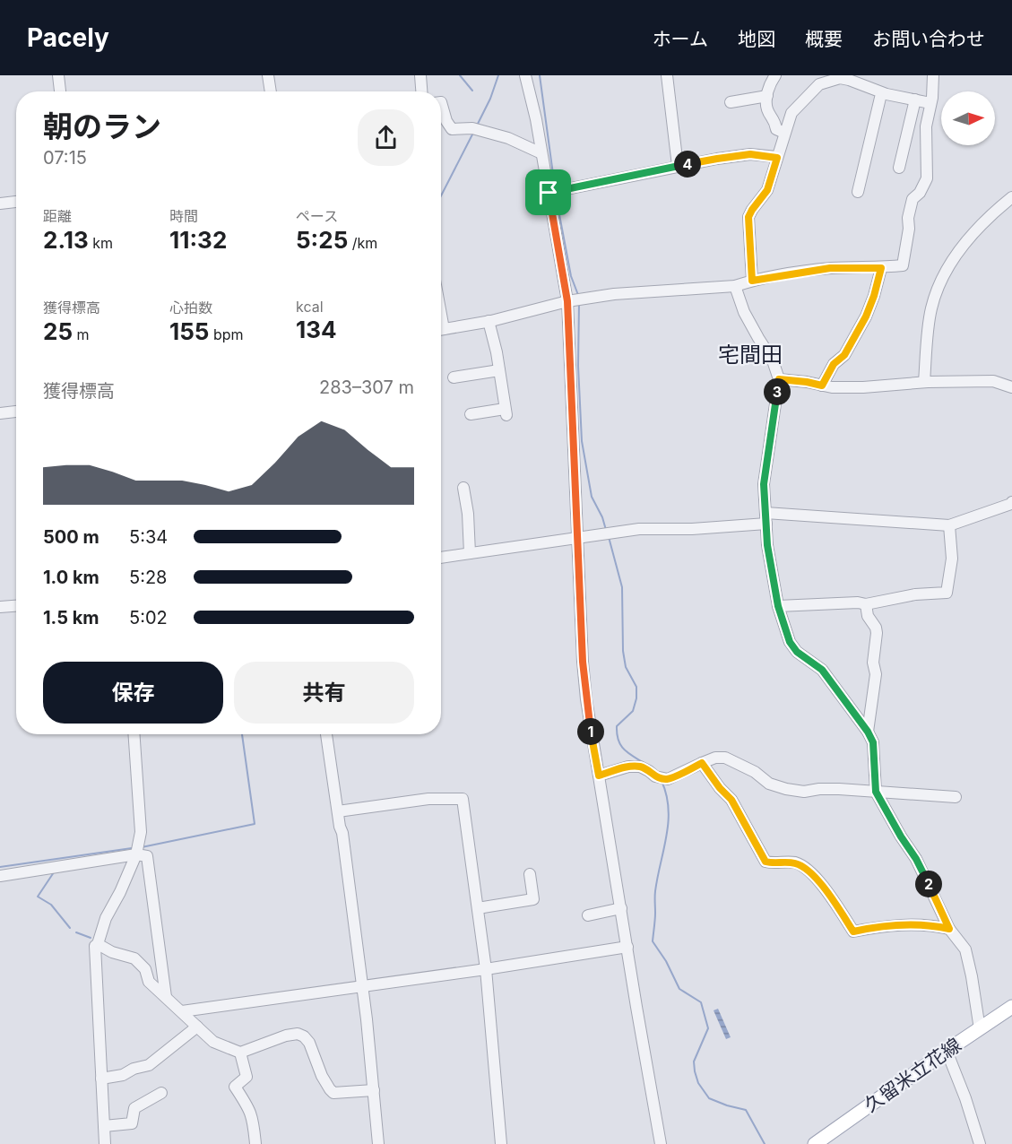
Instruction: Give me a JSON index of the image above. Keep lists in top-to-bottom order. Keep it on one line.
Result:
{"streets":{"main road":["久留米立花線"]},"districts":["宅間田"],"north":"right","page":{"header":"Pacely","nav":["ホーム","地図","概要","お問い合わせ"],"heading":["朝のラン","07:15"],"pins":["4","3","1","2"],"stats":[["距離","2.13 km"],["時間","11:32"],["ペース","5:25 /km"],["獲得標高","25 m"],["心拍数","155 bpm"],["kcal","134"]],"chart":["獲得標高","283–307 m"],"list":[{"name":"500 m","note":"5:34"},{"name":"1.0 km","note":"5:28"},{"name":"1.5 km","note":"5:02"}],"buttons":["保存","共有"]}}
